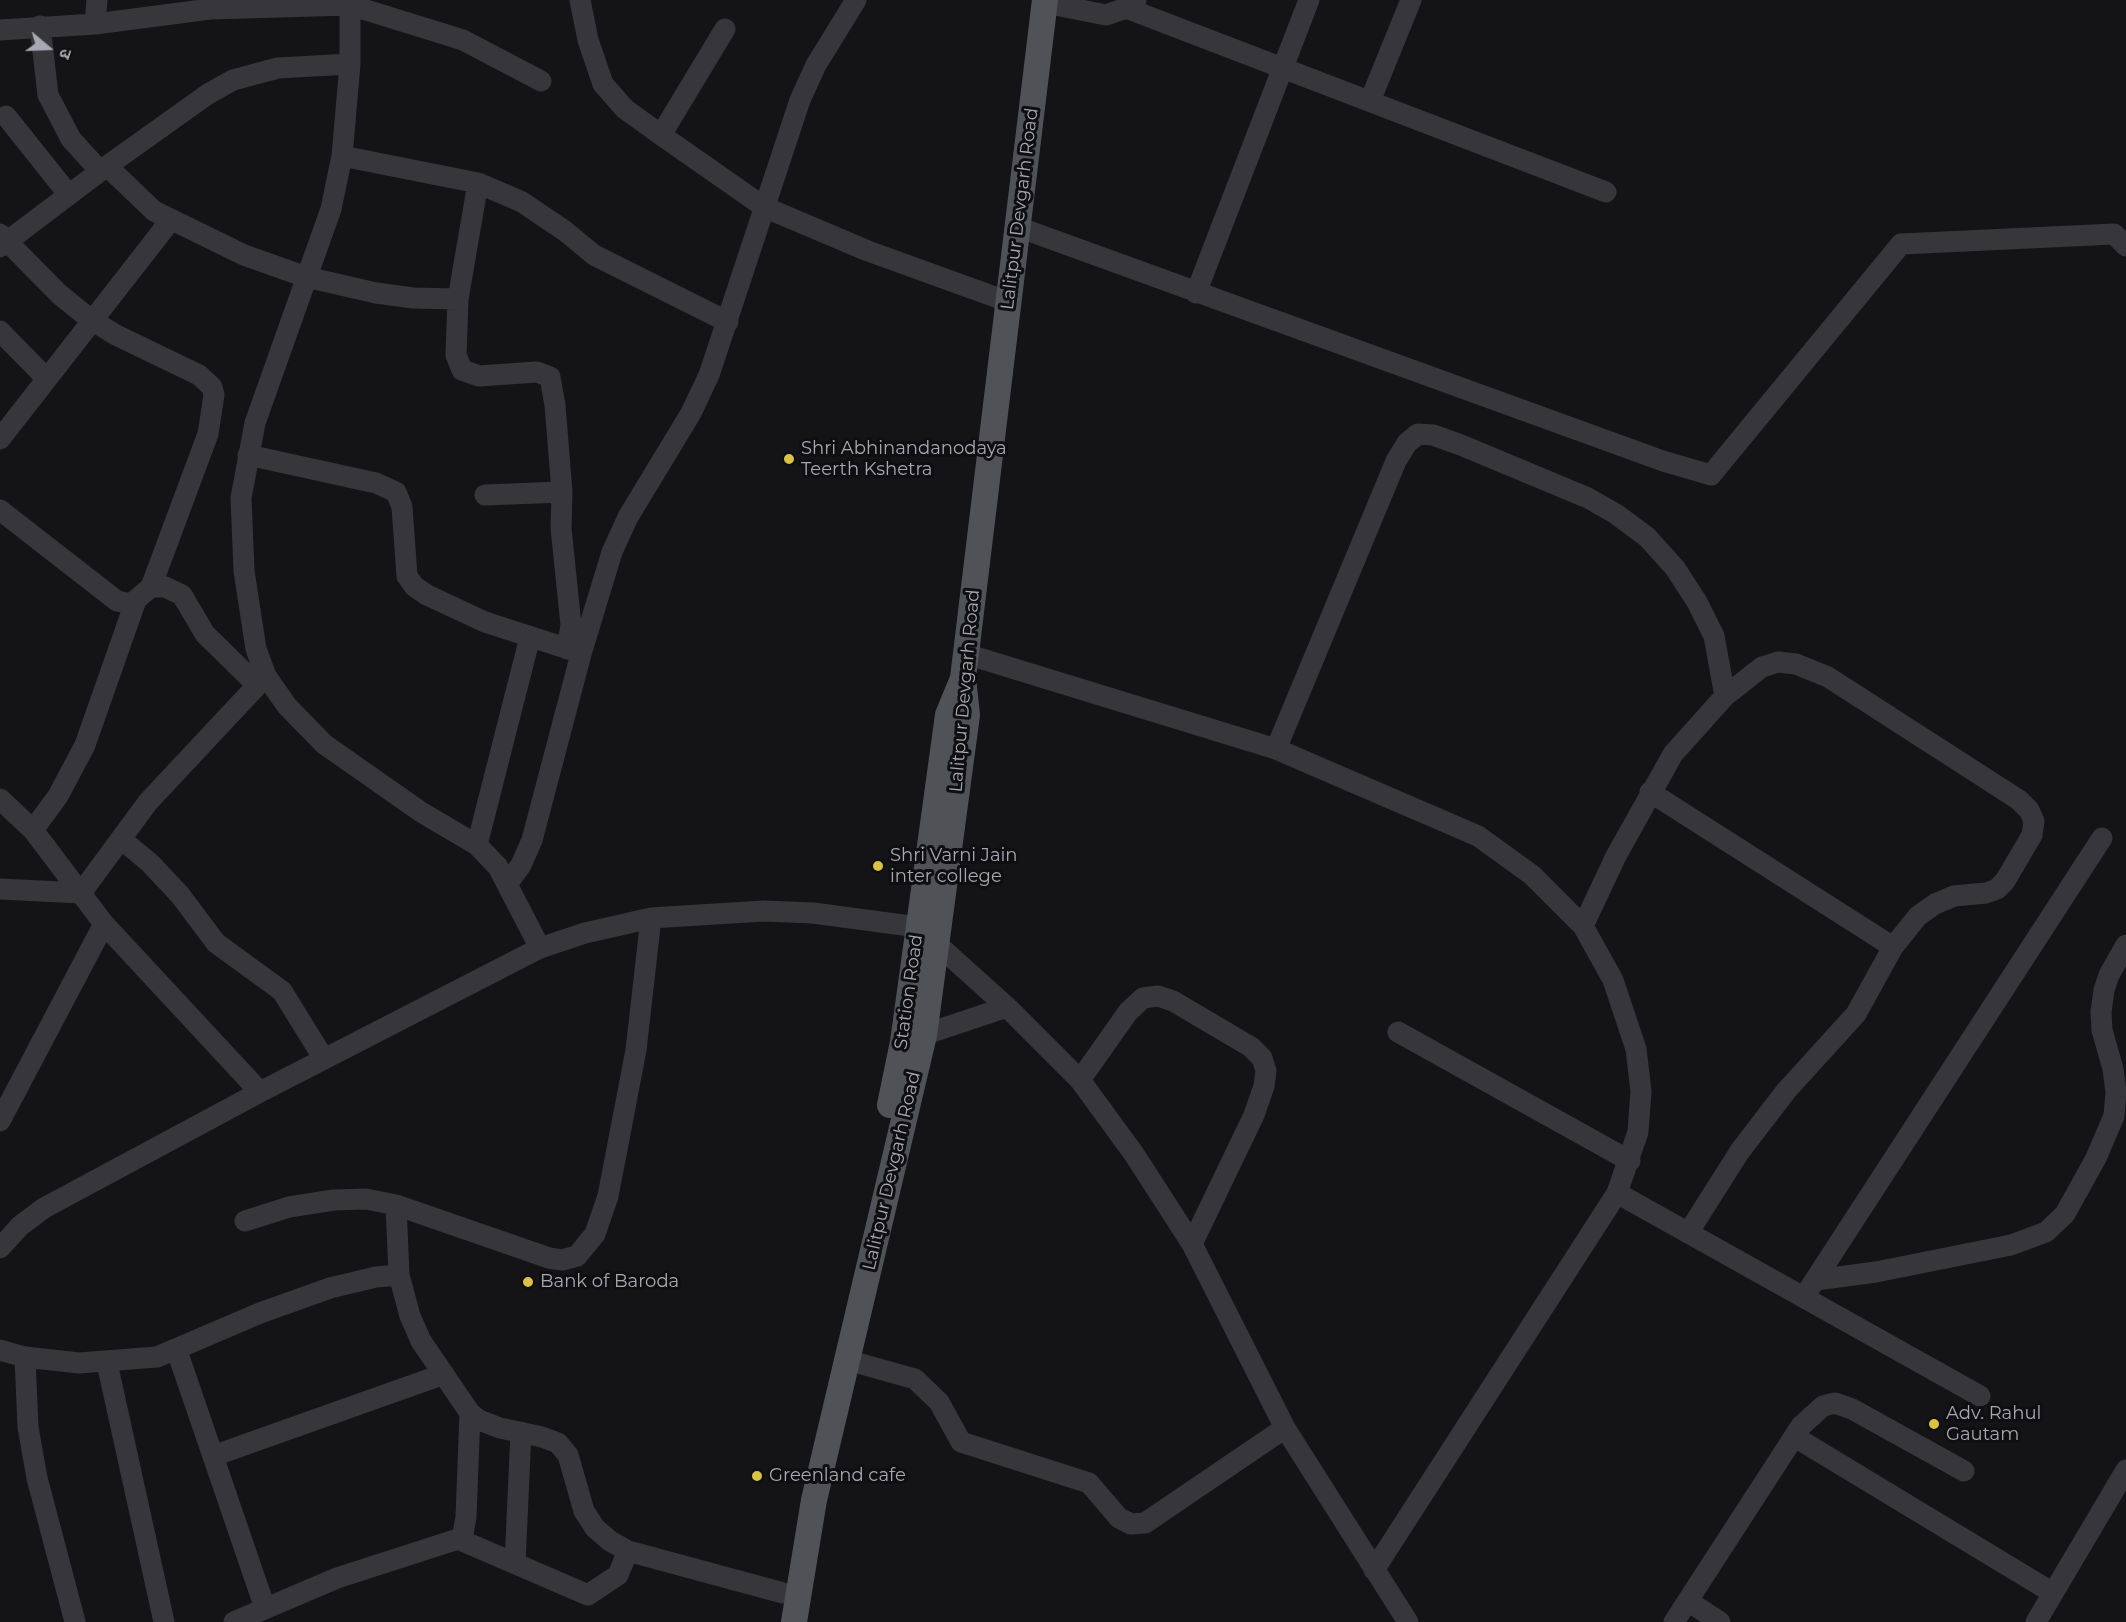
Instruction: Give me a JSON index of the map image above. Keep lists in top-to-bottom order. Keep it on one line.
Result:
{"streets":{"main road":["Lalitpur Devgarh Road","Station Road"]},"crossings":[["Lalitpur Devgarh Road","Station Road"]],"places":["Shri Abhinandanodaya Teerth Kshetra","Shri Varni Jain inter college","Bank of Baroda","Adv. Rahul Gautam","Greenland cafe"],"north":"right"}
